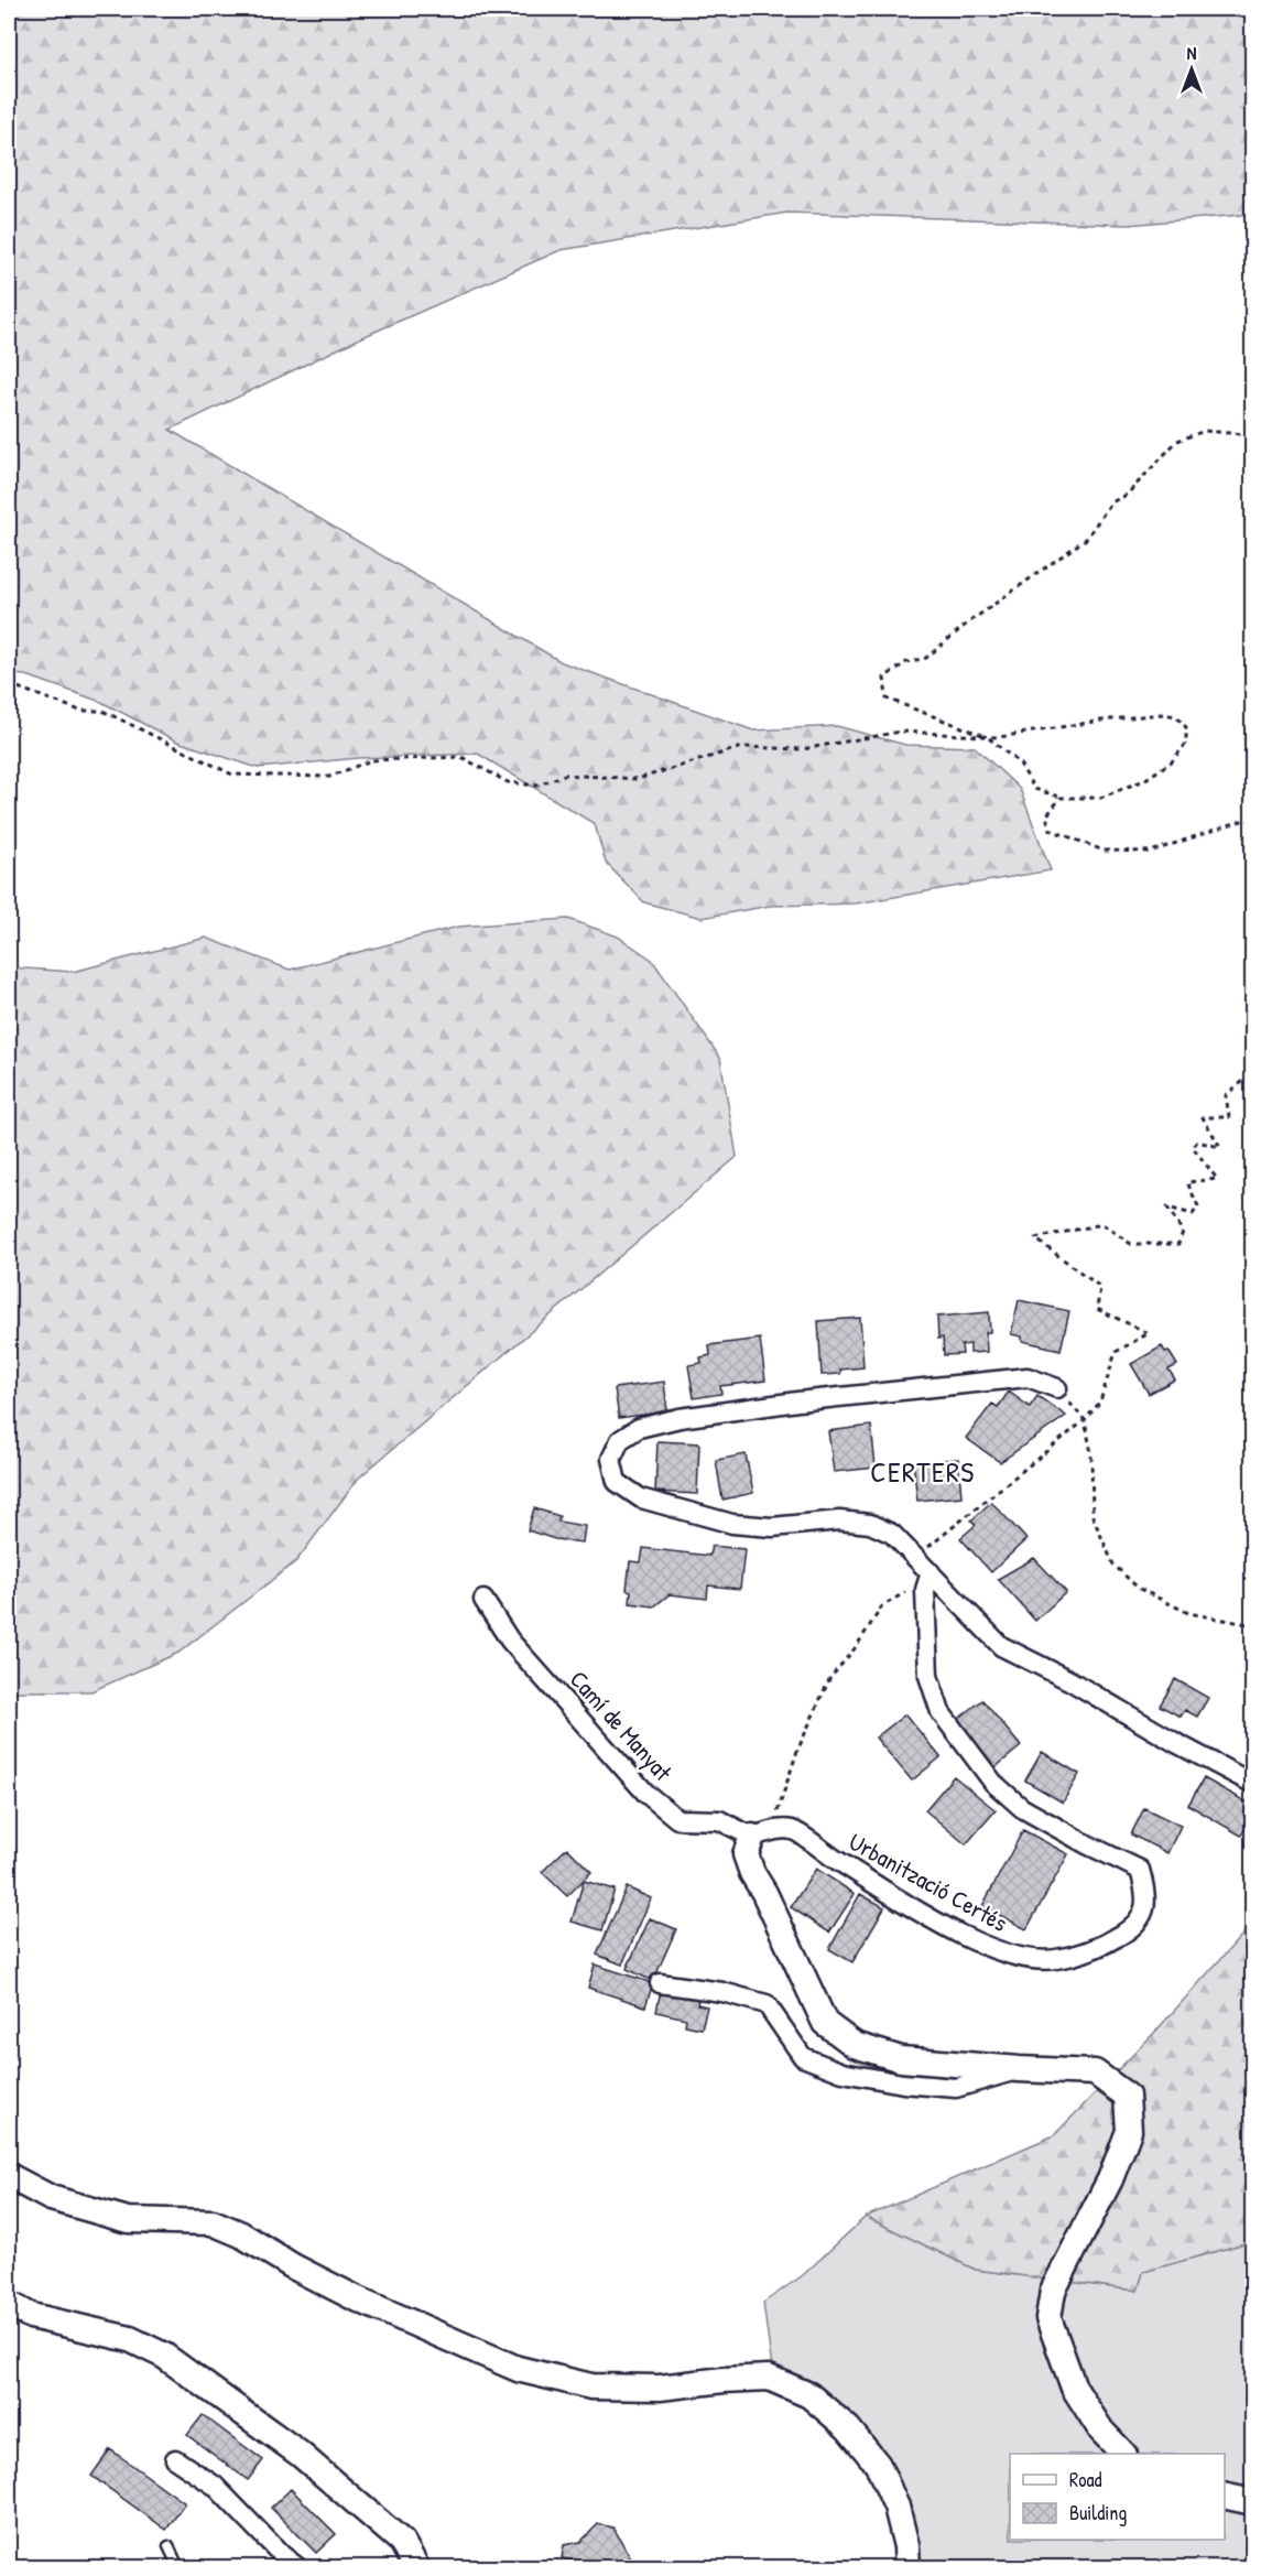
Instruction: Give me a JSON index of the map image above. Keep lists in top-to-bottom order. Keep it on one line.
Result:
{"streets":{"street":["Camí de Manyat","Urbanització Certés"]},"crossings":[["Camí de Manyat","Urbanització Certés"]],"districts":["CERTERS"],"legend":["Road","Building"],"north":"top"}
